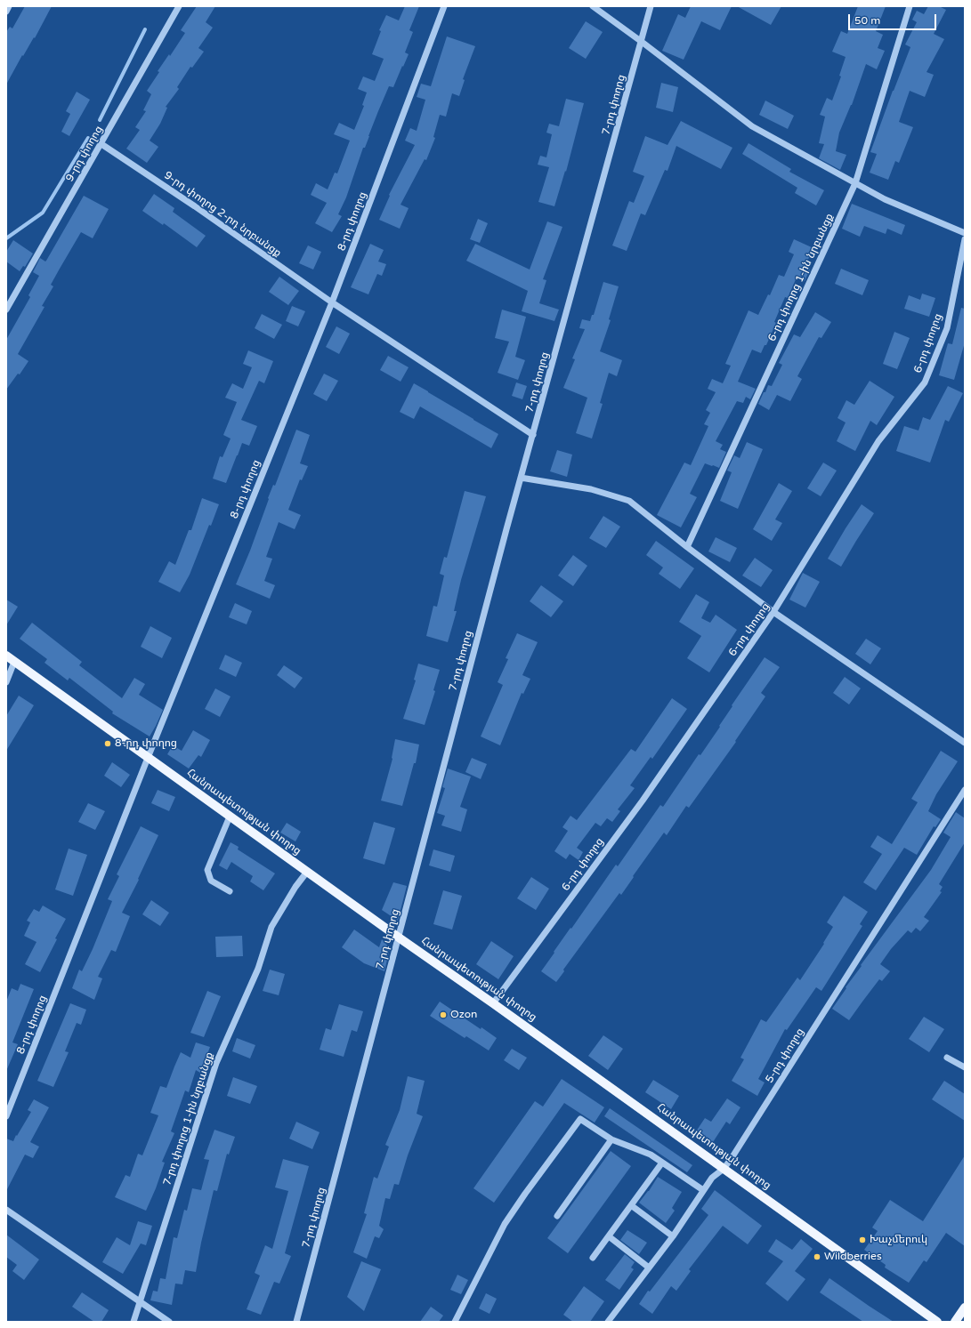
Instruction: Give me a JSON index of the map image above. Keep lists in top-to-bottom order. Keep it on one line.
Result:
{"streets":{"main road":["Հանրապետության փողոց"],"street":["7-րդ փողոց","9-րդ փողոց","9-րդ փողոց 2-րդ նրբանցք","8-րդ փողոց","6-րդ փողոց 1-ին նրբանցք","6-րդ փողոց","5-րդ փողոց","7-րդ փողոց 1-ին նրբանցք"]},"crossings":[["7-րդ փողոց","9-րդ փողոց 2-րդ նրբանցք"],["7-րդ փողոց","Հանրապետության փողոց"],["9-րդ փողոց","9-րդ փողոց 2-րդ նրբանցք"],["9-րդ փողոց 2-րդ նրբանցք","8-րդ փողոց"],["8-րդ փողոց","Հանրապետության փողոց"],["6-րդ փողոց","Հանրապետության փողոց"],["Հանրապետության փողոց","5-րդ փողոց"],["Հանրապետության փողոց","7-րդ փողոց 1-ին նրբանցք"]],"places":["8-րդ փողոց","Ozon","Խաչմերուկ","Wildberries"],"scale_bar":"50 m"}
